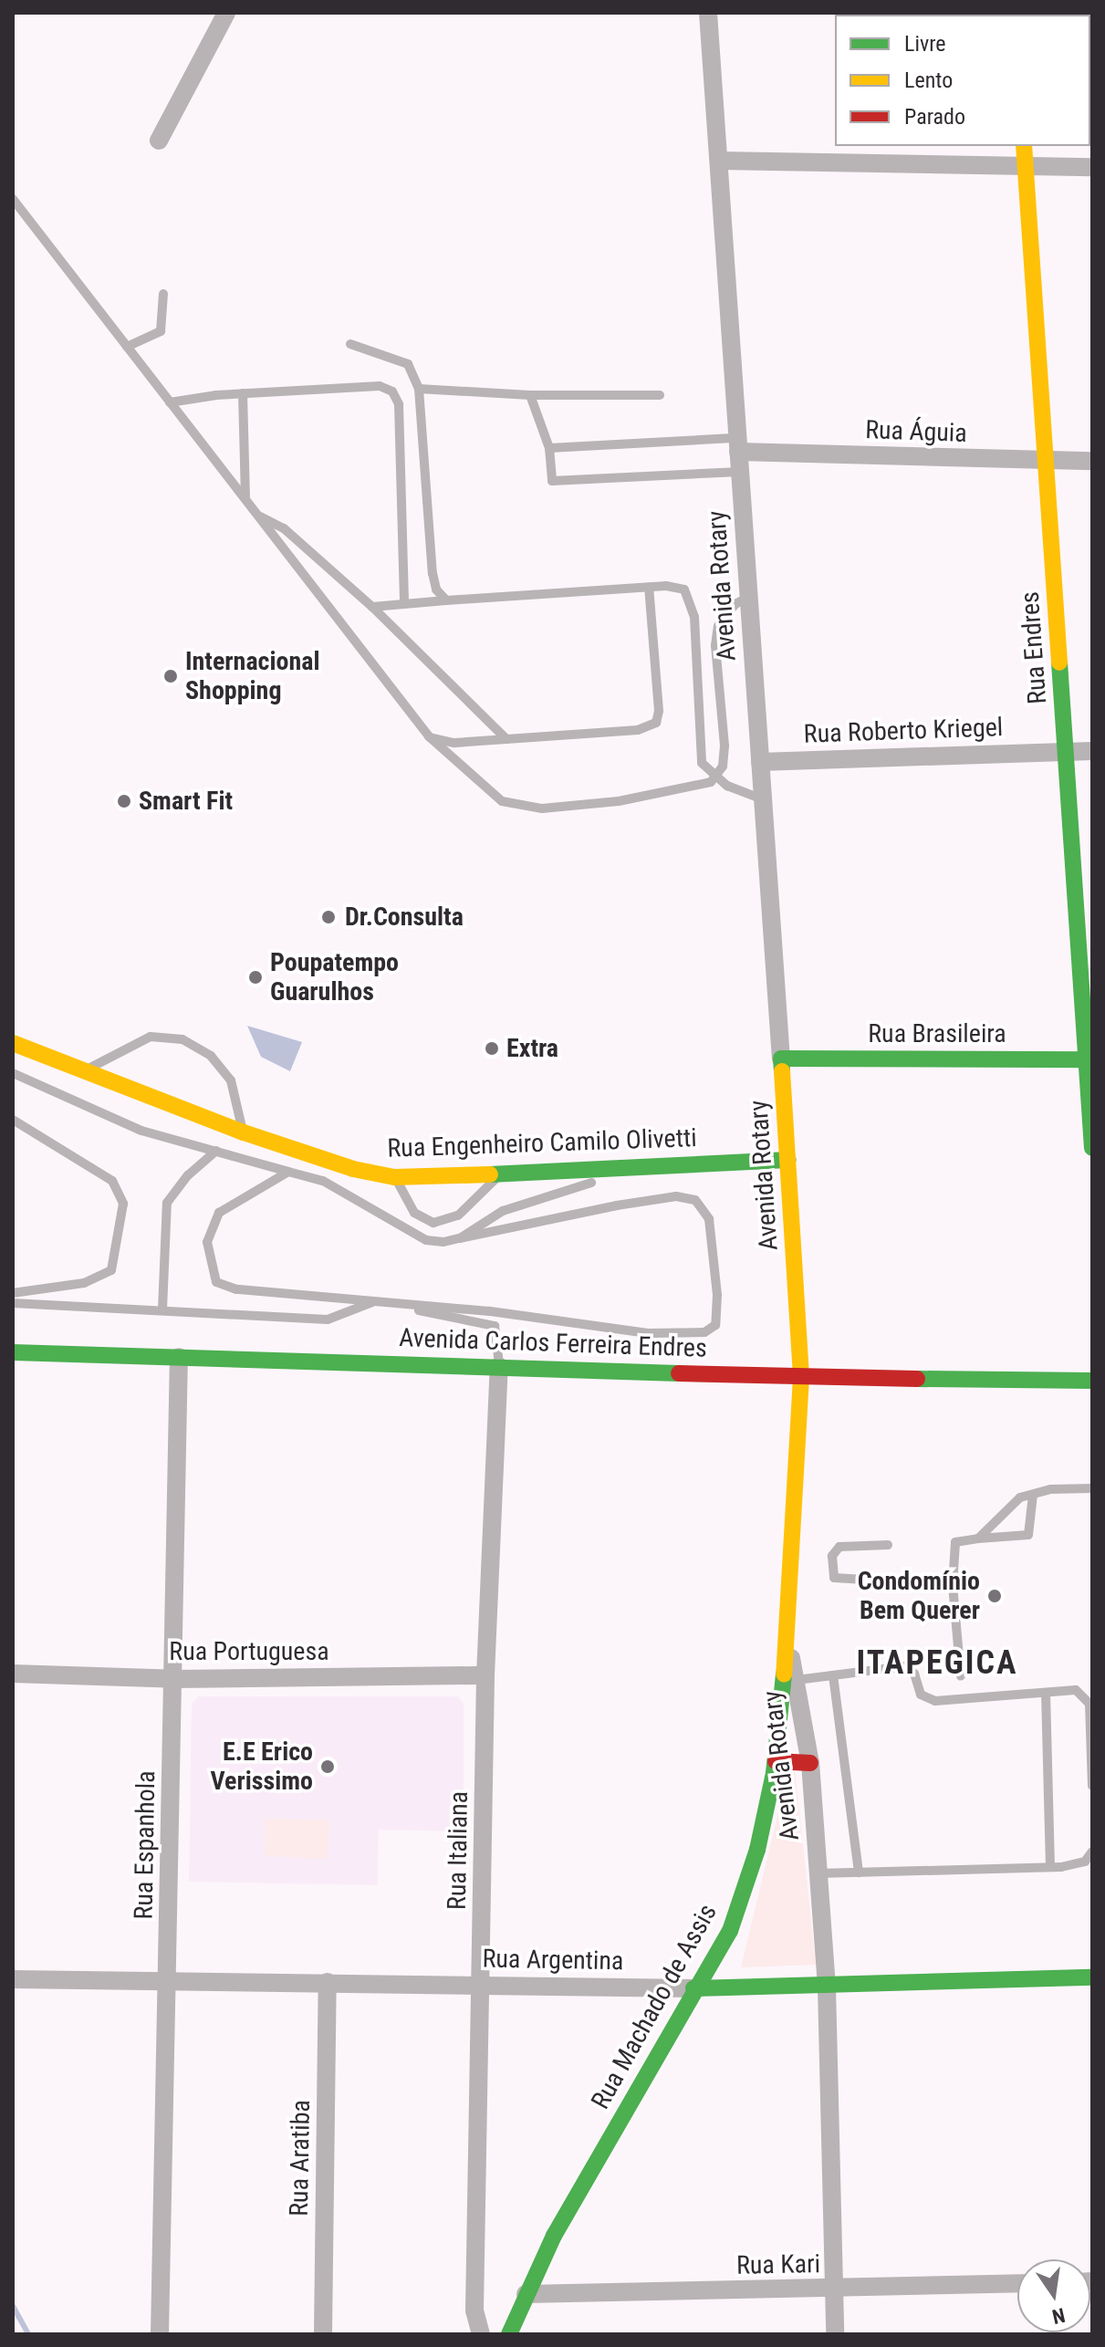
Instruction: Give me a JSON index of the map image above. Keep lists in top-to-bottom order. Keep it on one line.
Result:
{"streets":{"street":["Rua Águia","Avenida Rotary","Rua Endres","Rua Roberto Kriegel","Rua Brasileira","Rua Engenheiro Camilo Olivetti","Avenida Carlos Ferreira Endres","Rua Portuguesa","Rua Espanhola","Rua Italiana","Rua Argentina","Rua Machado de Assis","Rua Aratiba","Rua Kari"]},"crossings":[["Rua Águia","Avenida Rotary"],["Rua Águia","Rua Endres"],["Avenida Rotary","Rua Roberto Kriegel"],["Avenida Rotary","Rua Brasileira"],["Avenida Rotary","Rua Engenheiro Camilo Olivetti"],["Avenida Rotary","Avenida Carlos Ferreira Endres"],["Avenida Rotary","Rua Argentina"],["Avenida Rotary","Rua Machado de Assis"],["Avenida Rotary","Rua Kari"],["Rua Endres","Rua Roberto Kriegel"],["Rua Endres","Rua Brasileira"],["Avenida Carlos Ferreira Endres","Rua Espanhola"],["Avenida Carlos Ferreira Endres","Rua Italiana"],["Rua Portuguesa","Rua Espanhola"],["Rua Portuguesa","Rua Italiana"],["Rua Espanhola","Rua Argentina"],["Rua Italiana","Rua Argentina"],["Rua Argentina","Rua Machado de Assis"],["Rua Argentina","Rua Aratiba"],["Rua Machado de Assis","Rua Kari"]],"districts":["ITAPEGICA"],"places":["Internacional Shopping","Smart Fit","Dr.Consulta","Poupatempo Guarulhos","Extra","Condomínio Bem Querer","E.E Erico Verissimo"],"legend":["Livre","Lento","Parado"],"north":"bottom"}
